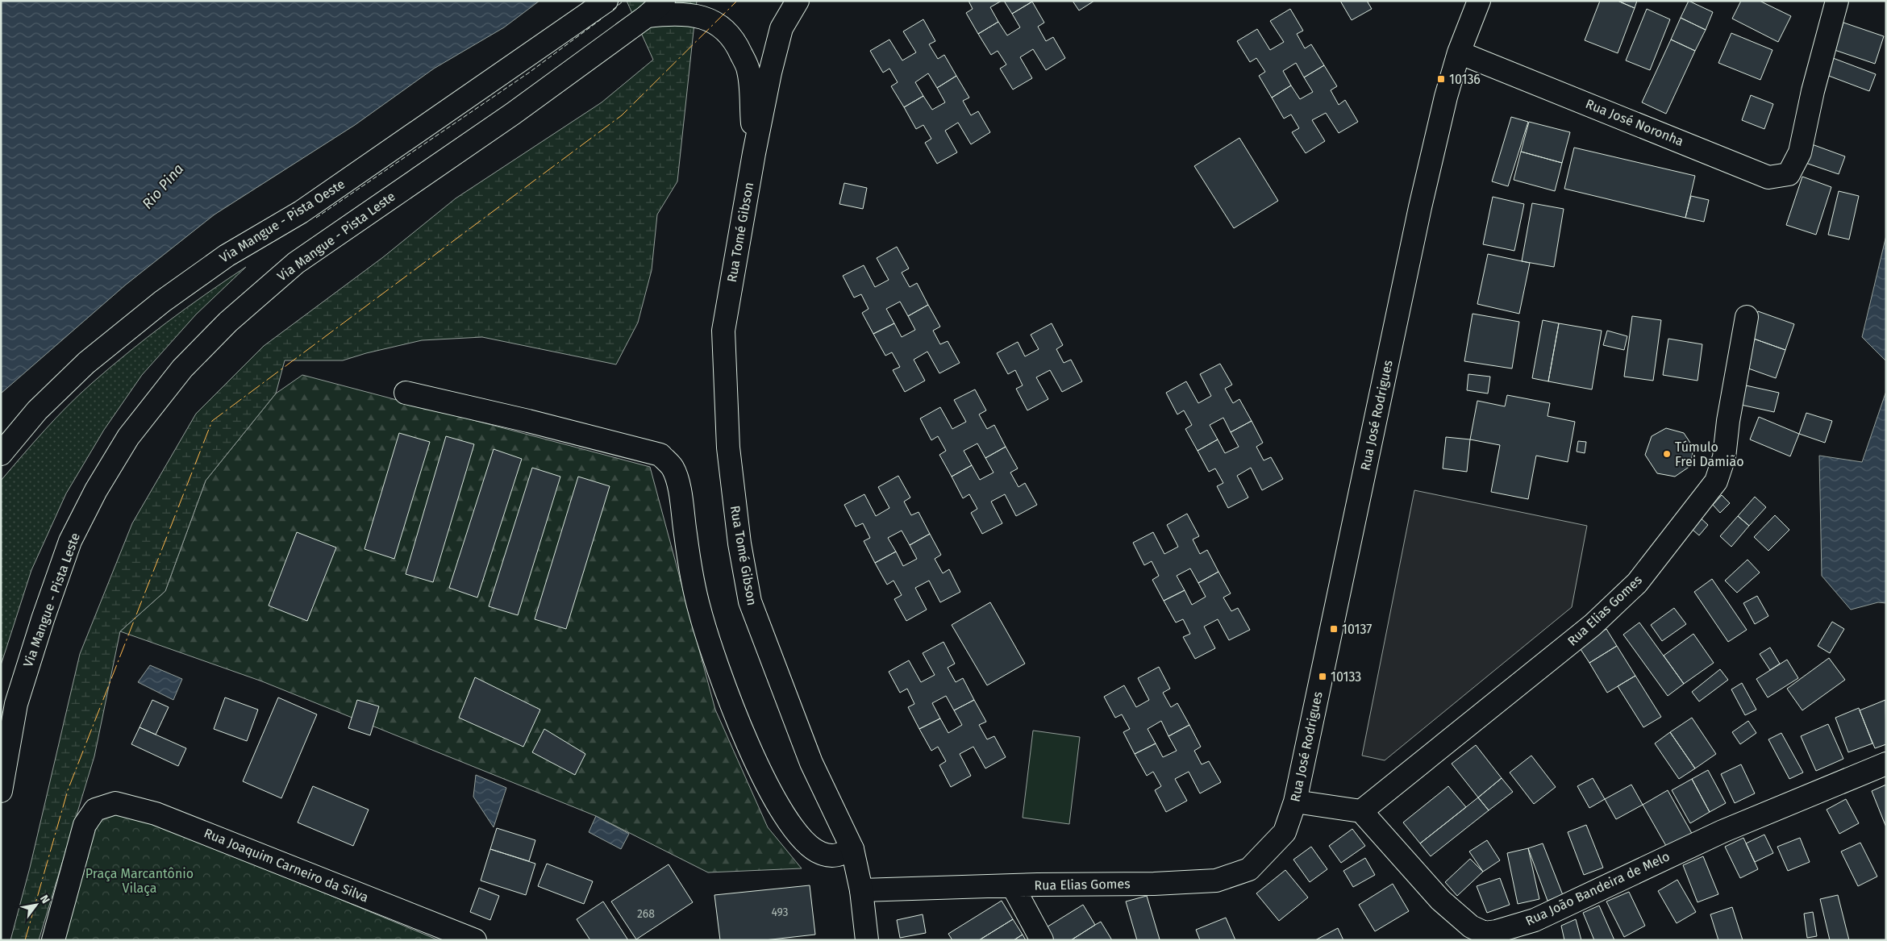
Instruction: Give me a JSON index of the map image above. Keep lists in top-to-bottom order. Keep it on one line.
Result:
{"streets":{"street":["Rua José Noronha","Via Mangue - Pista Oeste","Rua Tomé Gibson","Via Mangue - Pista Leste","Rua José Rodrigues","Rua Elias Gomes","Rua Joaquim Carneiro da Silva","Rua João Bandeira de Melo"]},"crossings":[["Rua José Noronha","Rua José Rodrigues"],["Rua Tomé Gibson","Via Mangue - Pista Leste"],["Rua Tomé Gibson","Rua Elias Gomes"],["Rua José Rodrigues","Rua Elias Gomes"],["Rua Elias Gomes","Rua João Bandeira de Melo"]],"water":["Rio Pina"],"parks":["Praça Marcantônio Vilaça"],"places":{"transit":["10136","10137","10133"],"other":["Túmulo Frei Damião"]},"house_numbers":["493","268"],"north":"top right"}
